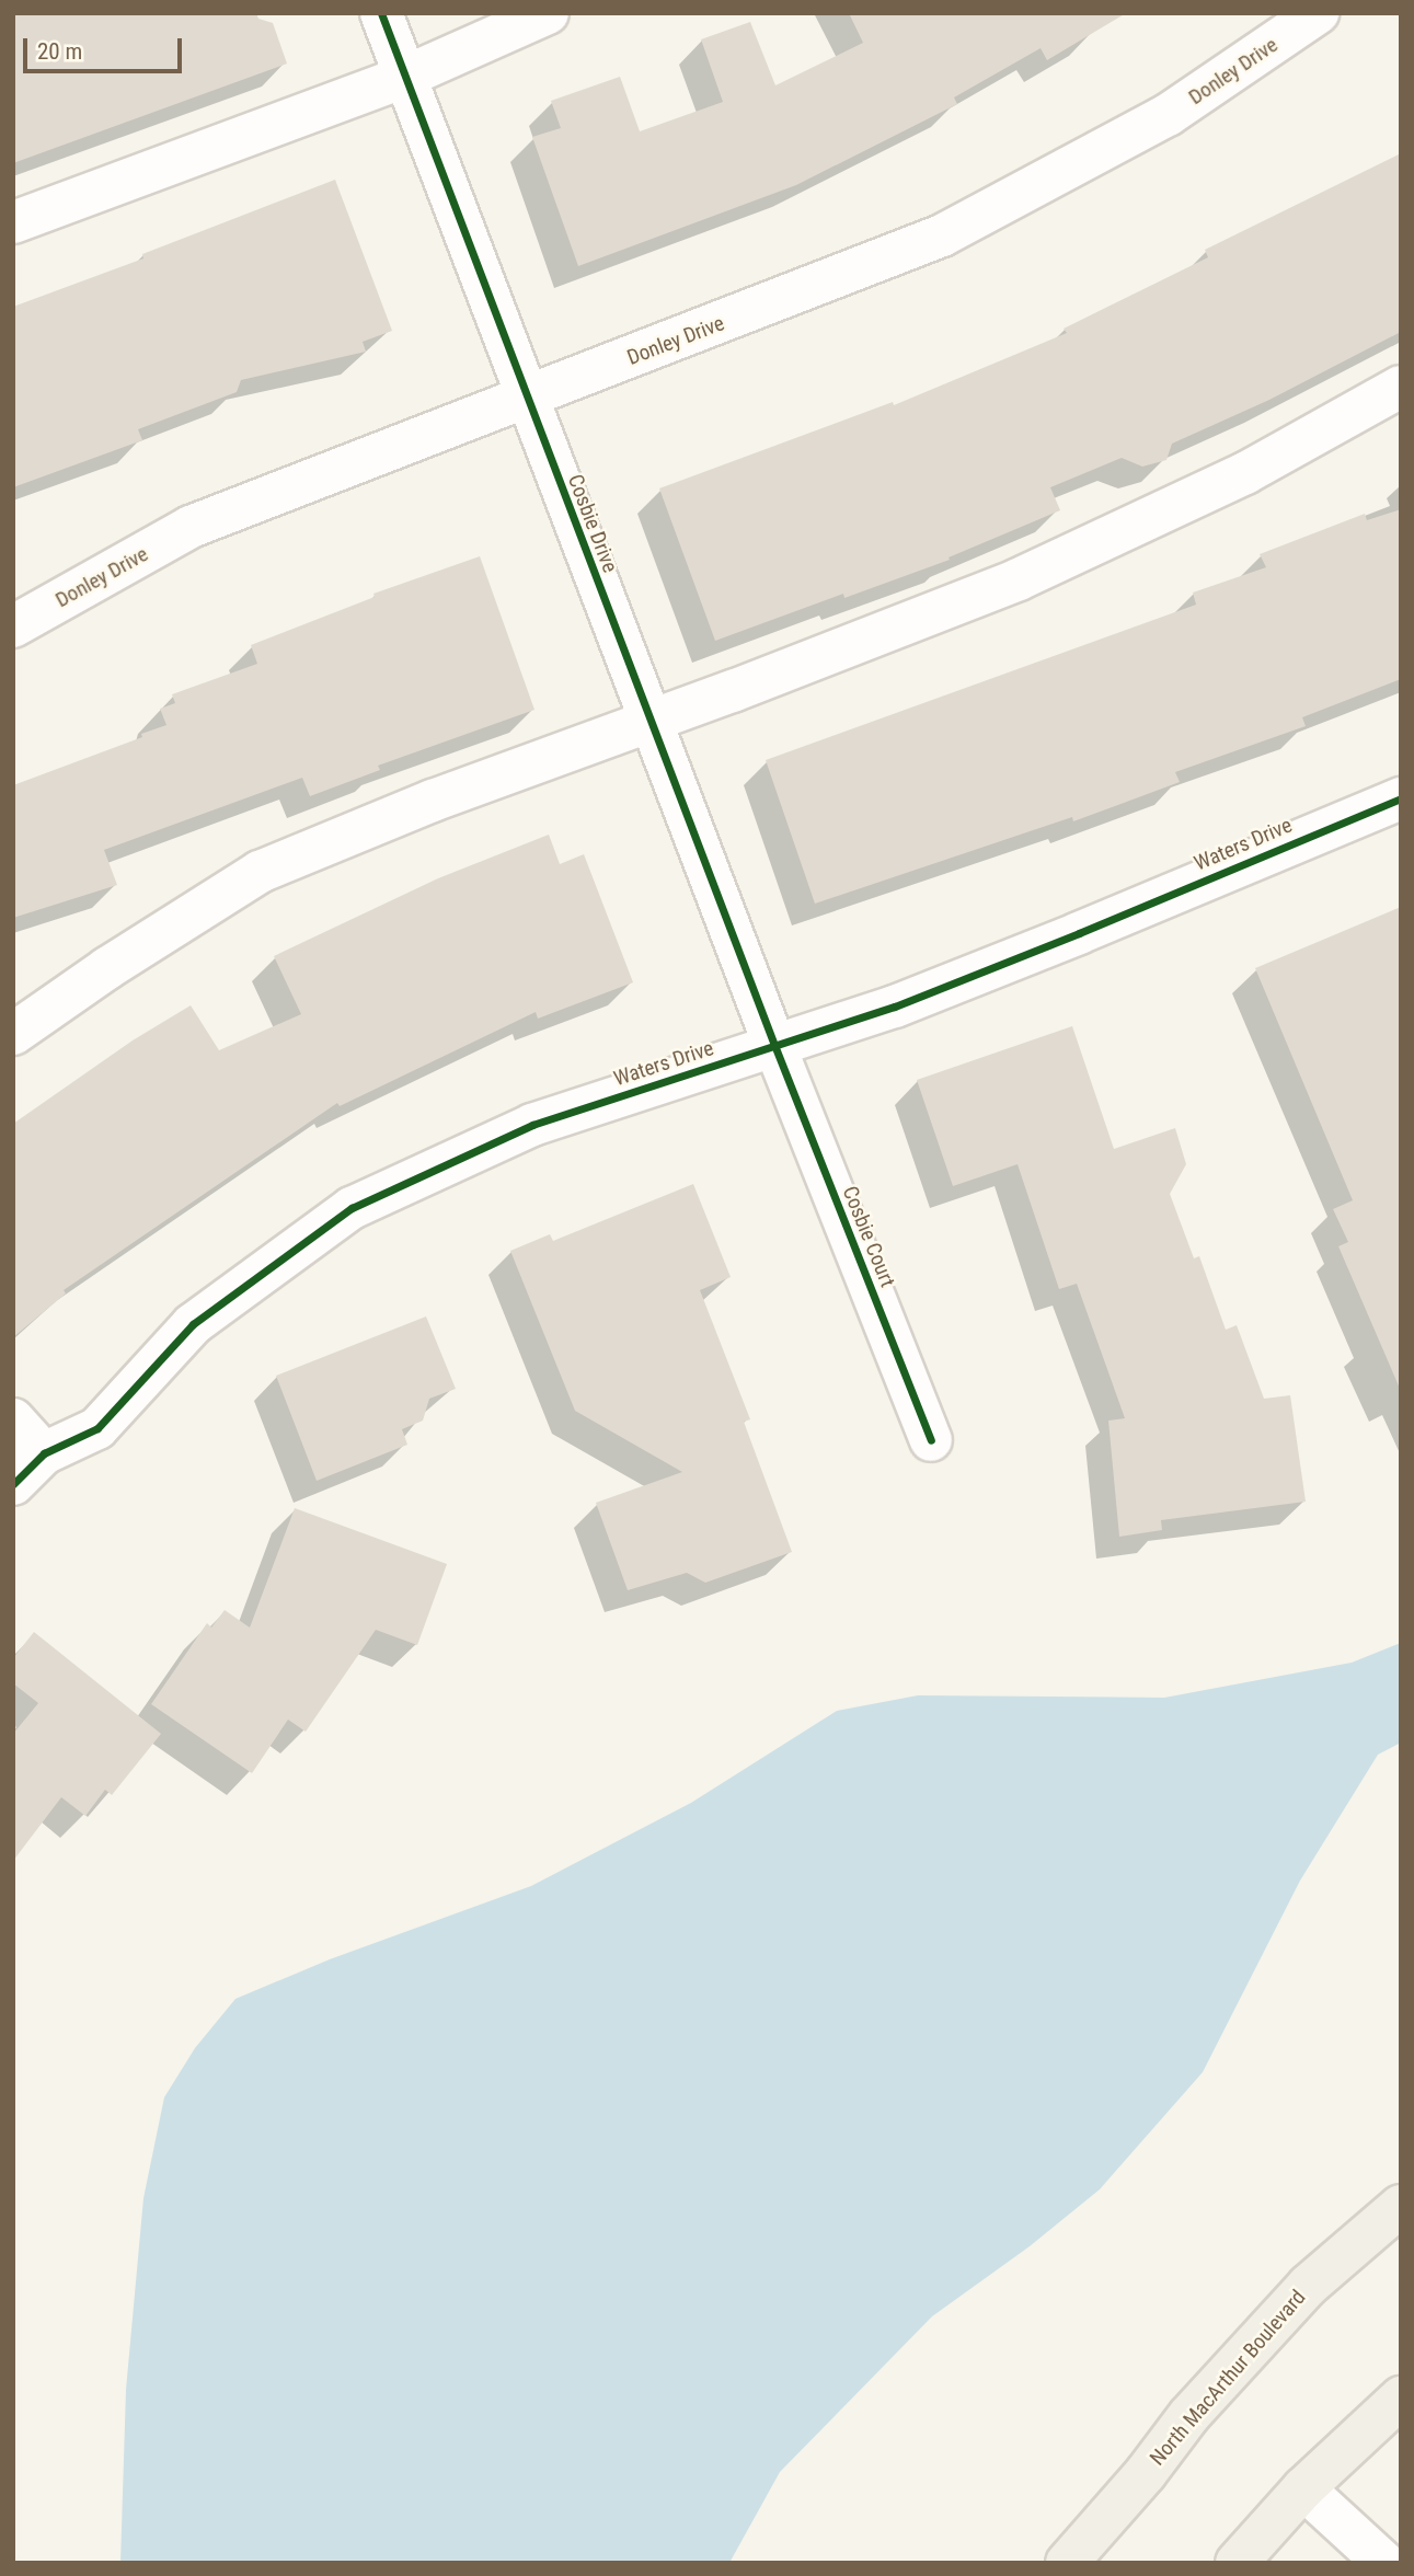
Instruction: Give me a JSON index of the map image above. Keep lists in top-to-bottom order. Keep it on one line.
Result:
{"streets":{"main road":["North MacArthur Boulevard"],"street":["Donley Drive","Cosbie Drive","Waters Drive","Cosbie Court"]},"crossings":[["Donley Drive","Cosbie Drive"],["Cosbie Drive","Waters Drive"],["Cosbie Drive","Cosbie Court"],["Waters Drive","Cosbie Court"]],"scale_bar":"20 m"}
